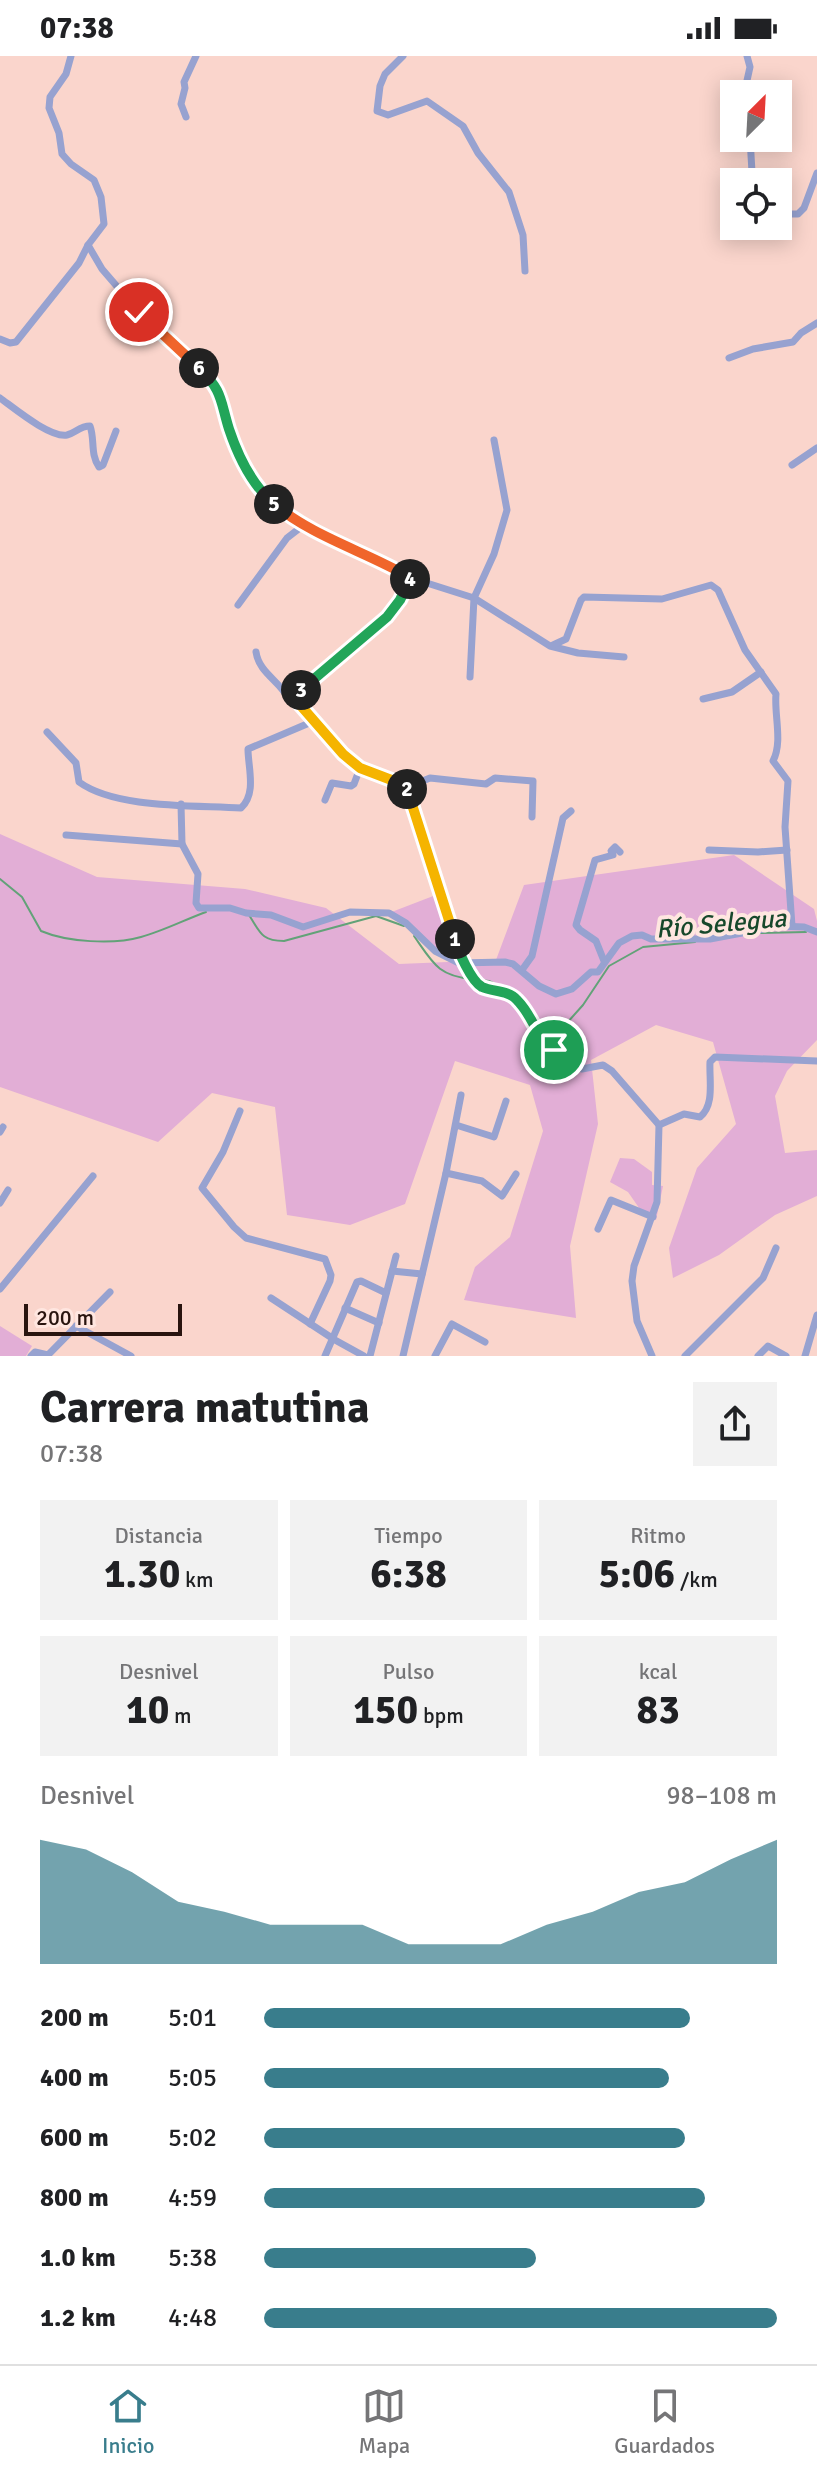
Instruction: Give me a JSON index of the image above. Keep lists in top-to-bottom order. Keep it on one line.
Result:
{"water":["Río Selegua"],"scale_bar":"200 m","north":"top right","page":{"status":"07:38","pins":["6","5","4","3","2","1"],"scale":"200 m","heading":["Carrera matutina","07:38"],"stats":[["Distancia","1.30 km"],["Tiempo","6:38"],["Ritmo","5:06 /km"],["Desnivel","10 m"],["Pulso","150 bpm"],["kcal","83"]],"chart":["Desnivel","98–108 m"],"list":[{"name":"200 m","note":"5:01"},{"name":"400 m","note":"5:05"},{"name":"600 m","note":"5:02"},{"name":"800 m","note":"4:59"},{"name":"1.0 km","note":"5:38"},{"name":"1.2 km","note":"4:48"}],"tabs":["Inicio","Mapa","Guardados"]}}
